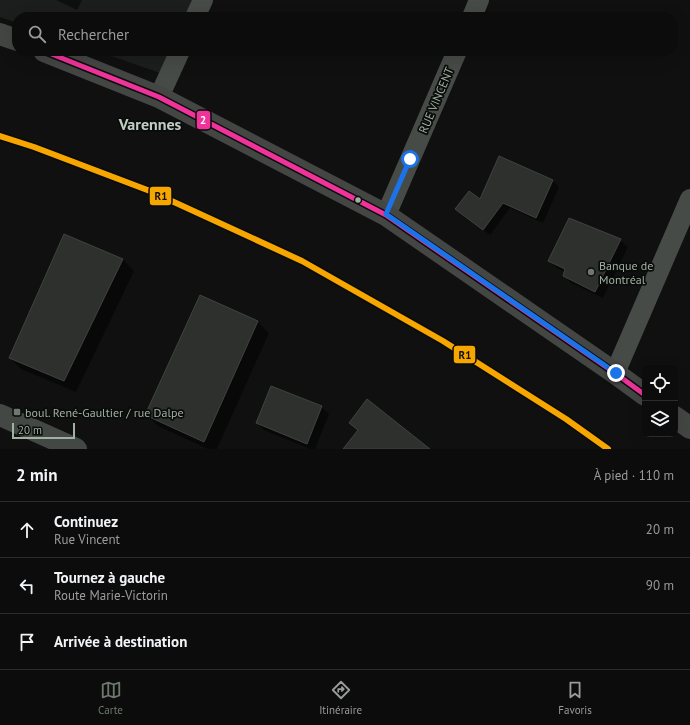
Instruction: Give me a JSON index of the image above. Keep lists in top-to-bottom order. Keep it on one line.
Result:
{"streets":{"street":["RUE VINCENT"]},"districts":["Varennes"],"places":{"other":["Banque de Montréal"],"transit":["boul. René-Gaultier / rue Dalpe"]},"lines":["transit line 2","transit line R1"],"scale_bar":"20 m","page":{"search":"Rechercher","scale":"20 m","heading":["2 min","À pied · 110 m"],"list":[["Continuez","Rue Vincent","20 m"],["Tournez à gauche","Route Marie-Victorin","90 m"],"Arrivée à destination"],"nav":["Carte","Itinéraire","Favoris"]}}
